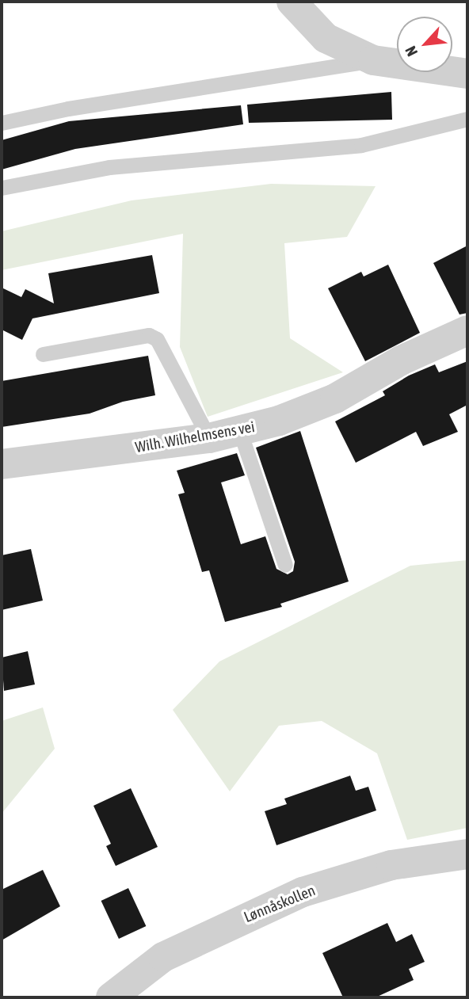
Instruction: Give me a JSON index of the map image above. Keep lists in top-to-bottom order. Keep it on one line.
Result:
{"streets":{"street":["Wilh. Wilhelmsens vei","Lønnåskollen"]},"north":"bottom left"}
